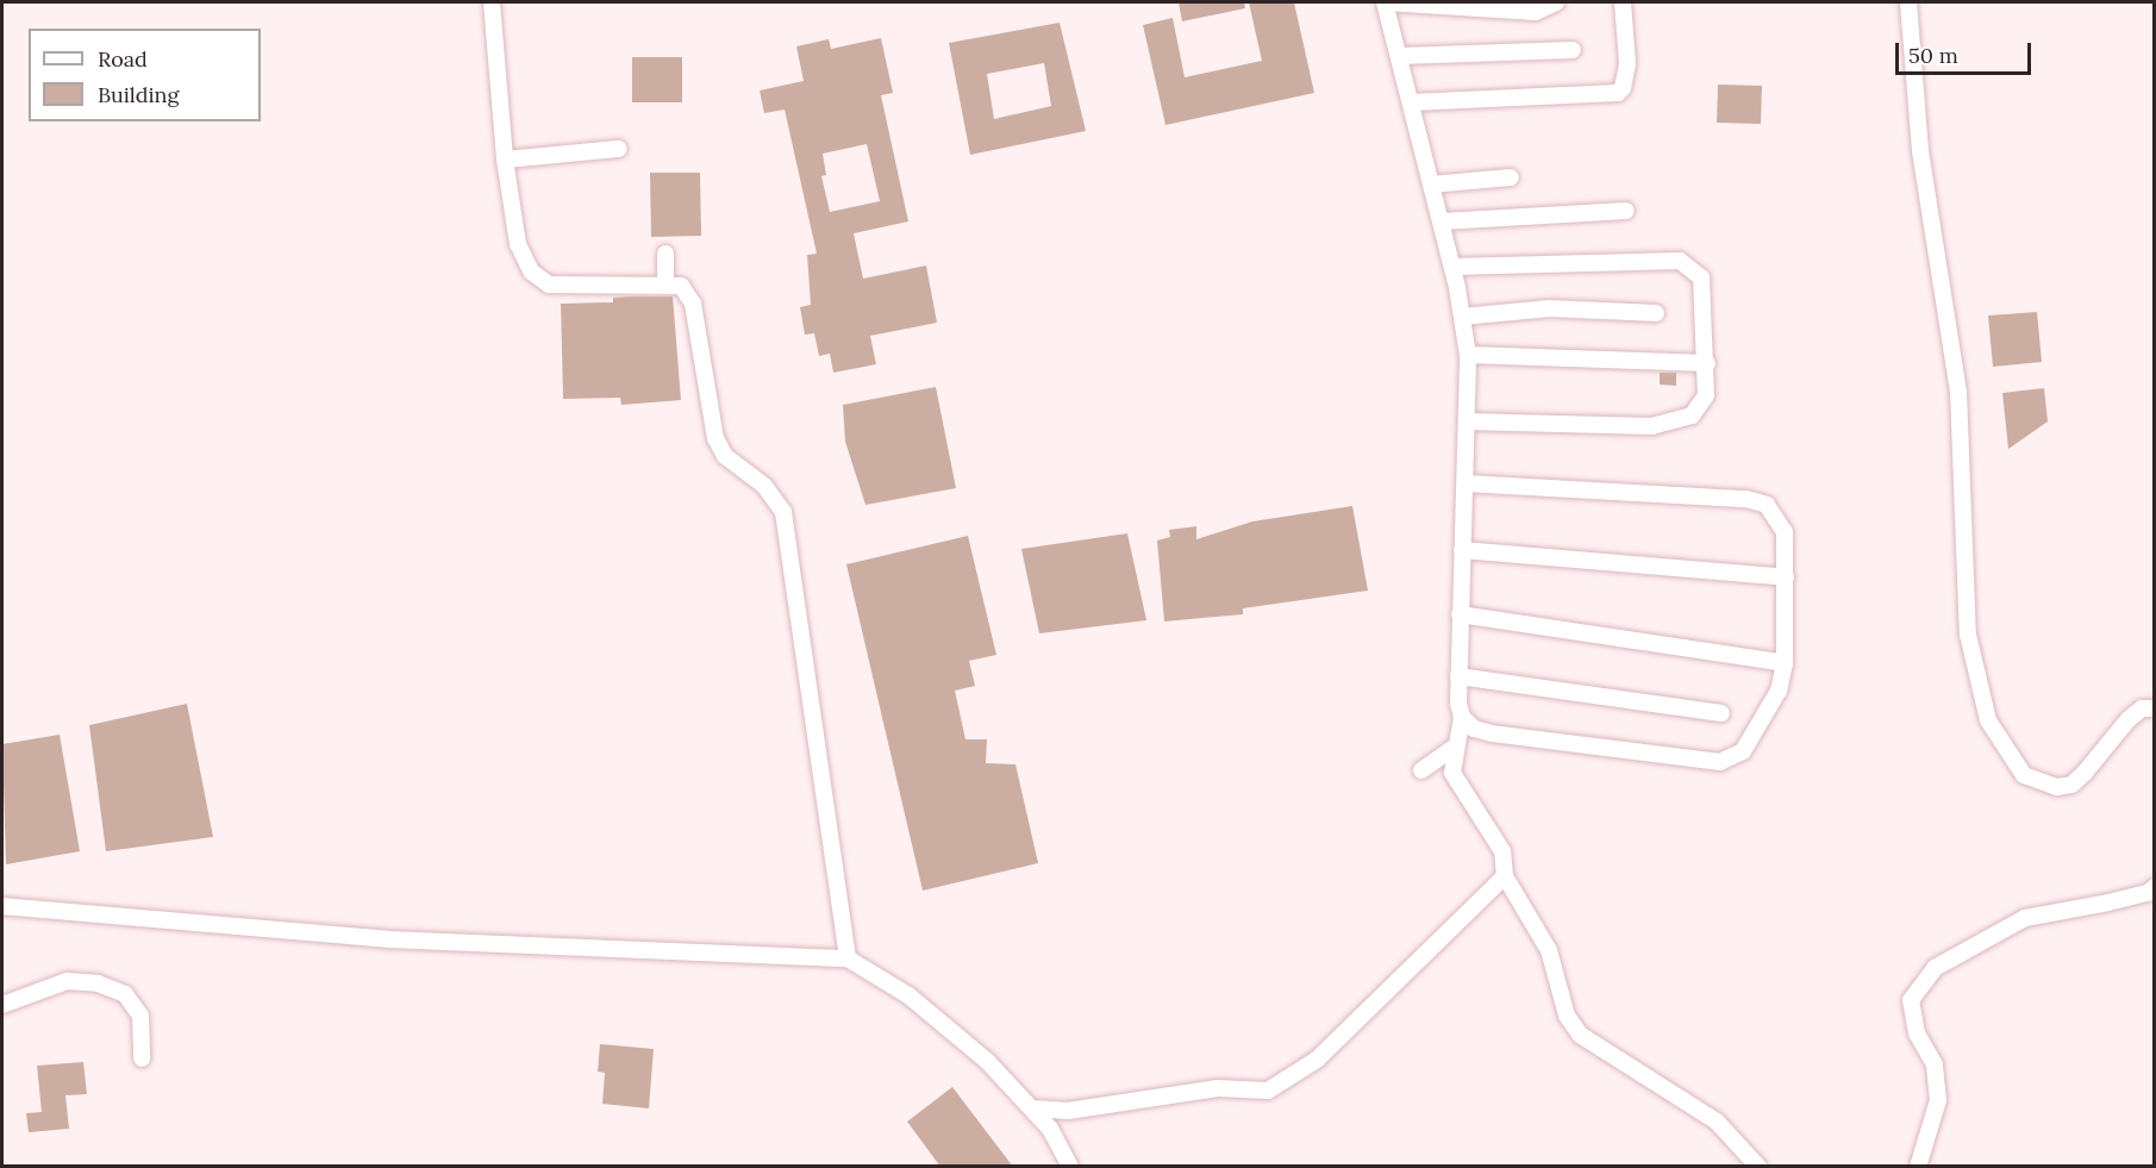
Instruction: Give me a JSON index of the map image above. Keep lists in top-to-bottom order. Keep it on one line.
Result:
{"legend":["Road","Building"],"scale_bar":"50 m"}
